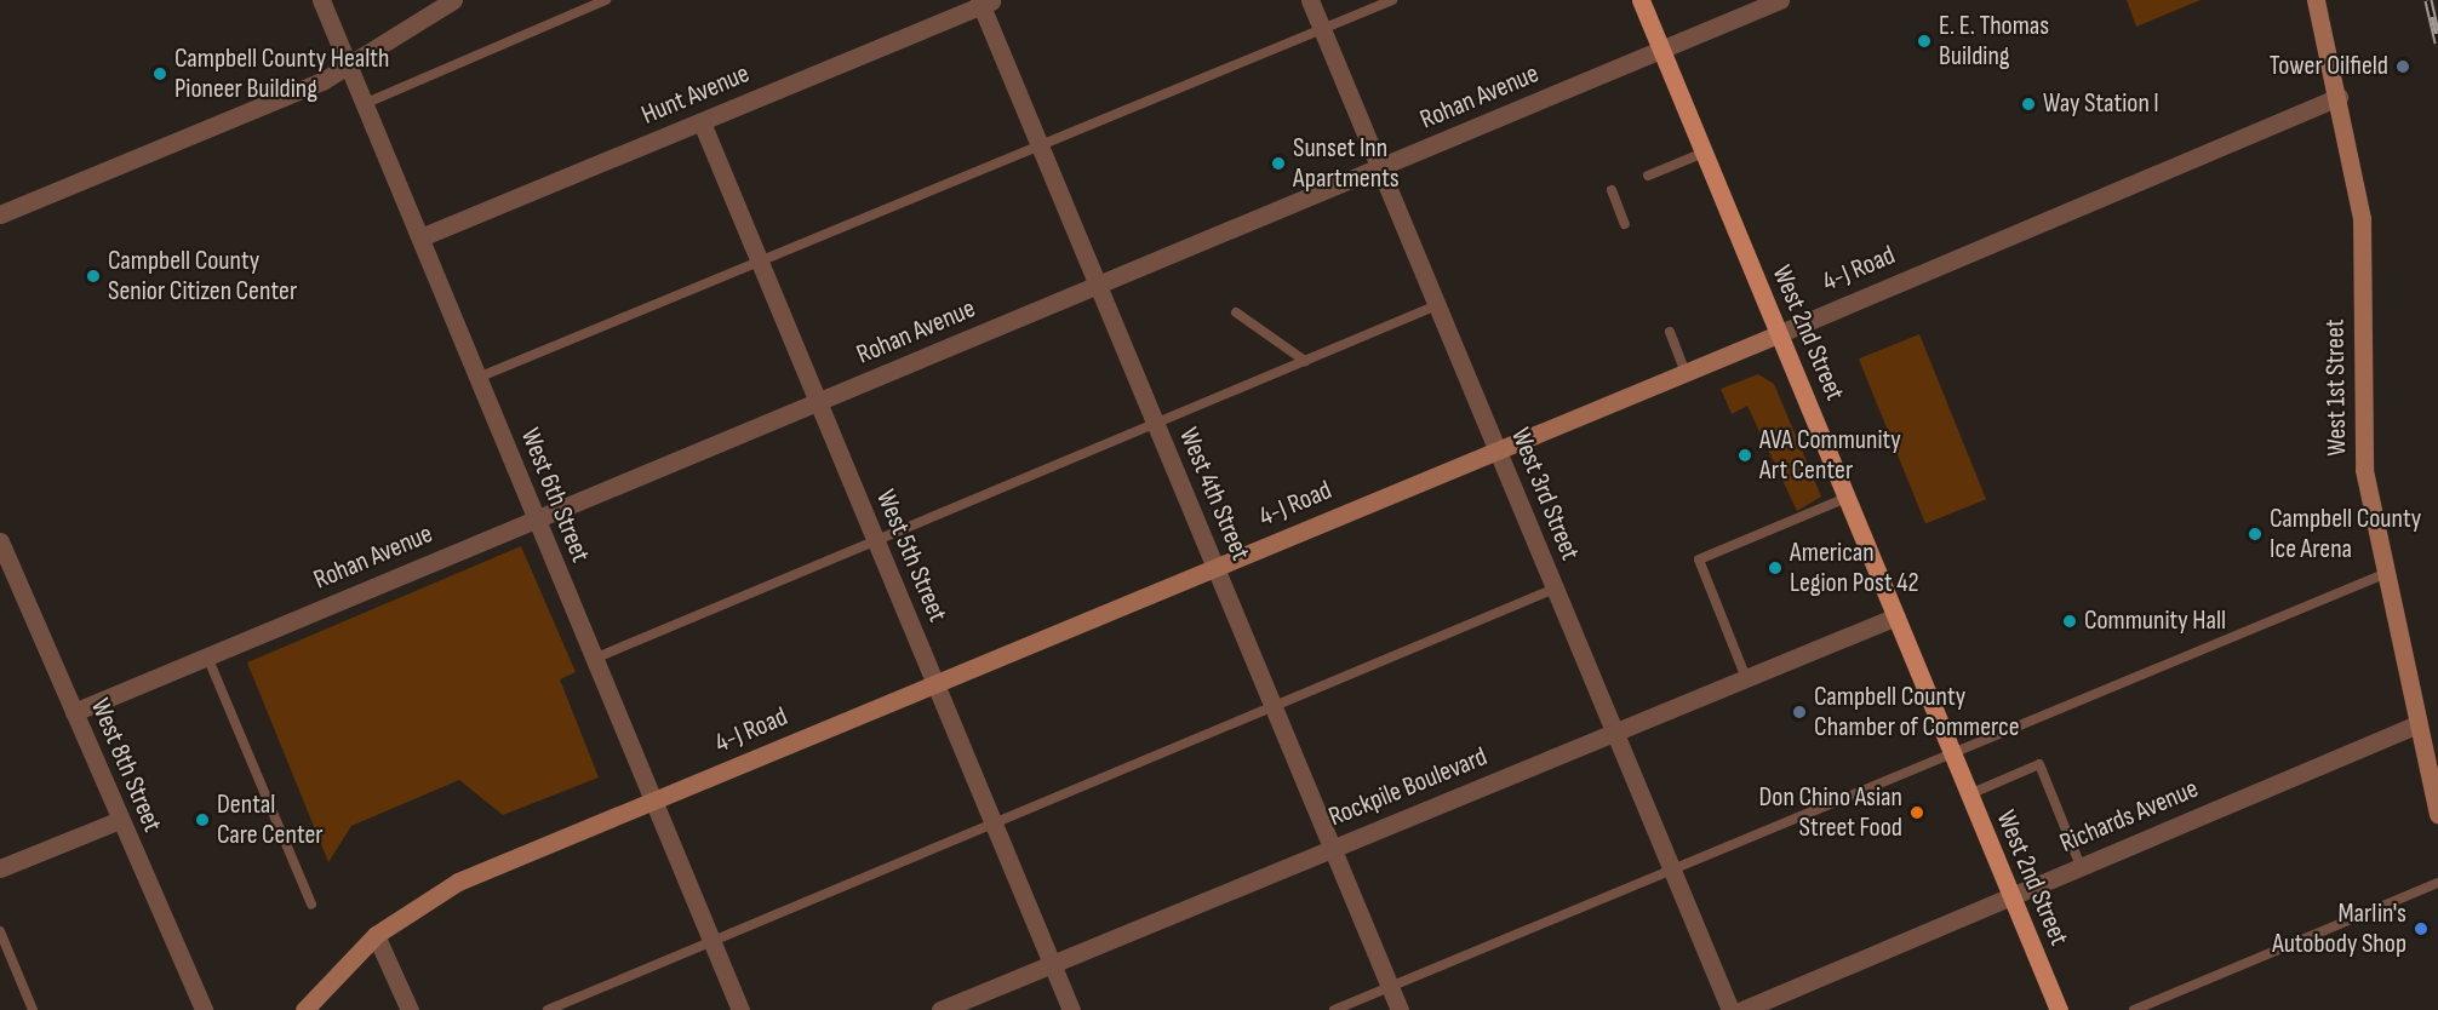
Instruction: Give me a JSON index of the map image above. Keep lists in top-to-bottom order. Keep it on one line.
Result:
{"streets":{"main road":["4-J Road","West 2nd Street","West 1st Street"],"street":["Hunt Avenue","Rohan Avenue","West 4th Street","West 3rd Street","West 6th Street","West 5th Street","West 8th Street","Rockpile Boulevard","Richards Avenue"]},"crossings":[["Hunt Avenue","West 4th Street"],["Hunt Avenue","West 6th Street"],["Hunt Avenue","West 5th Street"],["Rohan Avenue","West 2nd Street"],["Rohan Avenue","West 4th Street"],["Rohan Avenue","West 3rd Street"],["Rohan Avenue","West 6th Street"],["Rohan Avenue","West 5th Street"],["Rohan Avenue","West 8th Street"],["4-J Road","West 2nd Street"],["4-J Road","West 1st Street"],["4-J Road","West 4th Street"],["4-J Road","West 3rd Street"],["4-J Road","West 6th Street"],["4-J Road","West 5th Street"],["West 2nd Street","Rockpile Boulevard"],["West 2nd Street","Richards Avenue"],["West 1st Street","Richards Avenue"],["West 4th Street","Rockpile Boulevard"],["West 3rd Street","Rockpile Boulevard"],["West 5th Street","Rockpile Boulevard"]],"places":["E. E. Thomas Building","Tower Oilfield","Campbell County Health Pioneer Building","Way Station I","Sunset Inn Apartments","Campbell County Senior Citizen Center","AVA Community Art Center","Campbell County Ice Arena","American Legion Post 42","Community Hall","Campbell County Chamber of Commerce","Don Chino Asian Street Food","Dental Care Center","Marlin's Autobody Shop"]}
